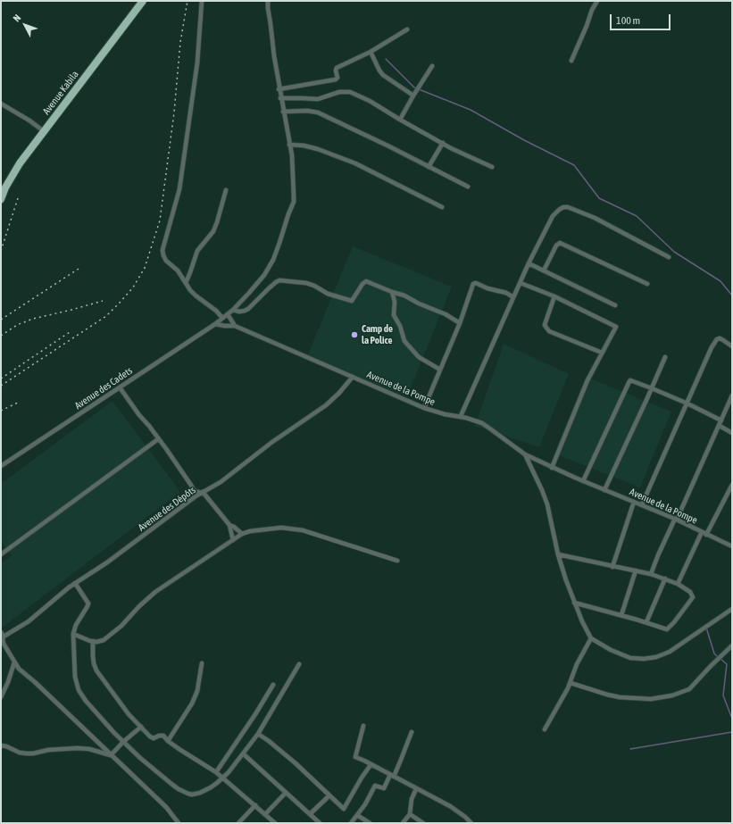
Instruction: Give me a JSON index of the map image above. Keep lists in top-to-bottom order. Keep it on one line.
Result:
{"streets":{"highway":["Avenue Kabila"],"street":["Avenue des Cadets","Avenue de la Pompe","Avenue des Dépôts"]},"crossings":[["Avenue des Cadets","Avenue de la Pompe"],["Avenue de la Pompe","Avenue des Dépôts"]],"places":["Camp de la Police"],"scale_bar":"100 m","north":"top left"}
